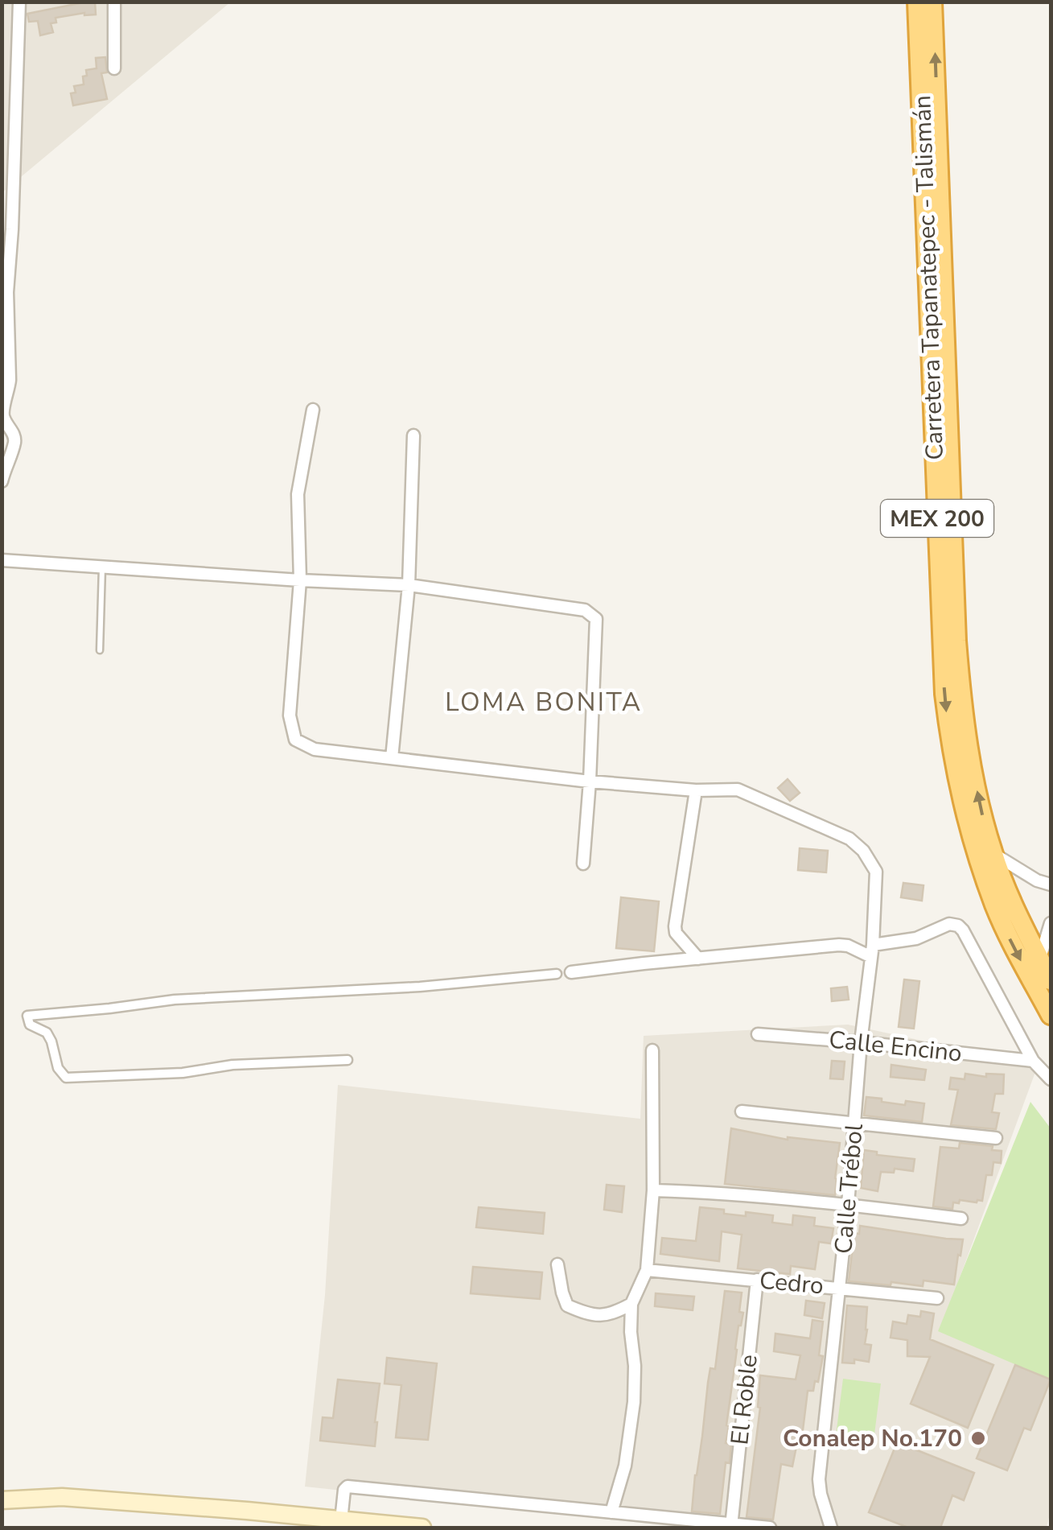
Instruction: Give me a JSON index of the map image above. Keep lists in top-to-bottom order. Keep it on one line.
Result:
{"streets":{"highway":["Carretera Tapanatepec - Talismán","MEX 200"],"street":["Calle Encino","Calle Trébol","Cedro","El Roble"]},"crossings":[["Calle Encino","Calle Trébol"],["Calle Trébol","Cedro"],["Cedro","El Roble"]],"districts":["LOMA BONITA"],"places":["Conalep No.170"]}
